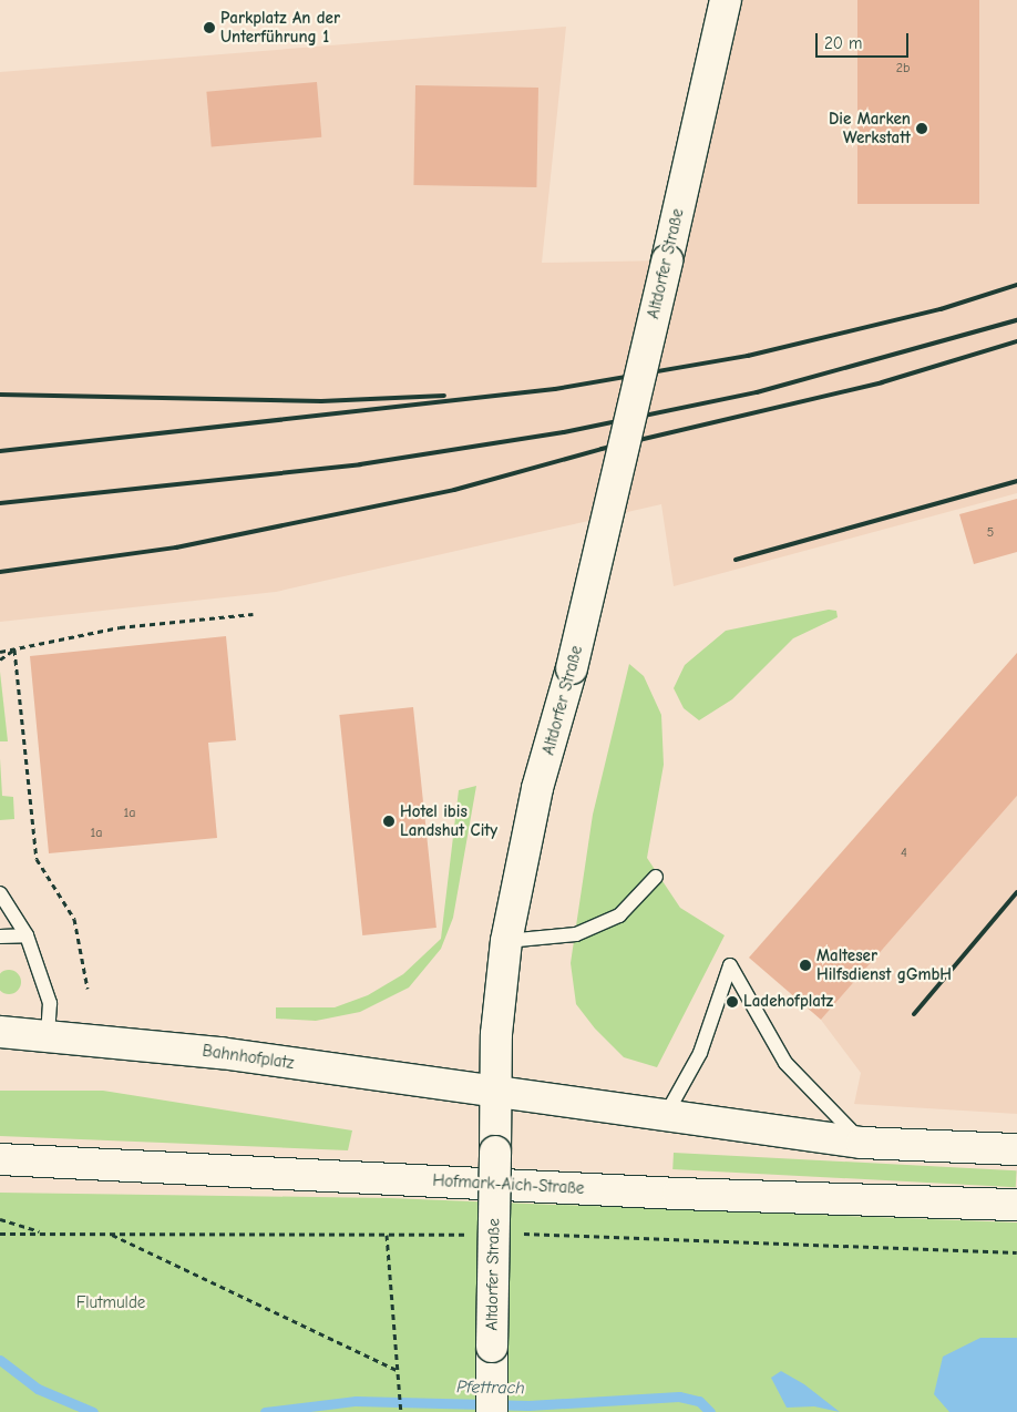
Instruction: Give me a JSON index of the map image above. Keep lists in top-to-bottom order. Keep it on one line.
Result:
{"streets":{"main road":["Altdorfer Straße","Bahnhofplatz","Hofmark-Aich-Straße"]},"crossings":[["Altdorfer Straße","Bahnhofplatz"]],"water":["Pfettrach"],"parks":["Flutmulde"],"places":["Parkplatz An der Unterführung 1","Die Marken Werkstatt","Hotel ibis Landshut City","Malteser Hilfsdienst gGmbH","Ladehofplatz"],"house_numbers":["2b","5","1a","1a","4"],"scale_bar":"20 m"}
